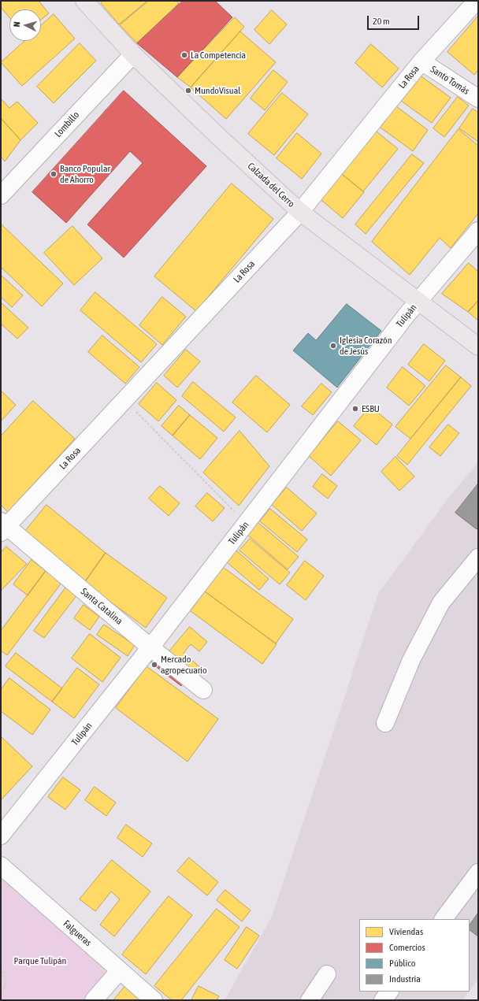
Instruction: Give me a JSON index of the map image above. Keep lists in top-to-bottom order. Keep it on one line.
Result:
{"streets":{"main road":["Calzada del Cerro"],"street":["La Rosa","Santo Tomás","Lombillo","Tulipán","Santa Catalina","Falgueras"]},"crossings":[["La Rosa","Santo Tomás"],["La Rosa","Calzada del Cerro"],["La Rosa","Santa Catalina"],["Lombillo","Calzada del Cerro"],["Calzada del Cerro","Tulipán"],["Tulipán","Santa Catalina"]],"parks":["Parque Tulipán"],"places":["La Competencia","MundoVisual","Banco Popular de Ahorro","Iglesia Corazón de Jesús","ESBU","Mercado agropecuario"],"legend":["Viviendas","Comercios","Público","Industria"],"scale_bar":"20 m","north":"left"}
